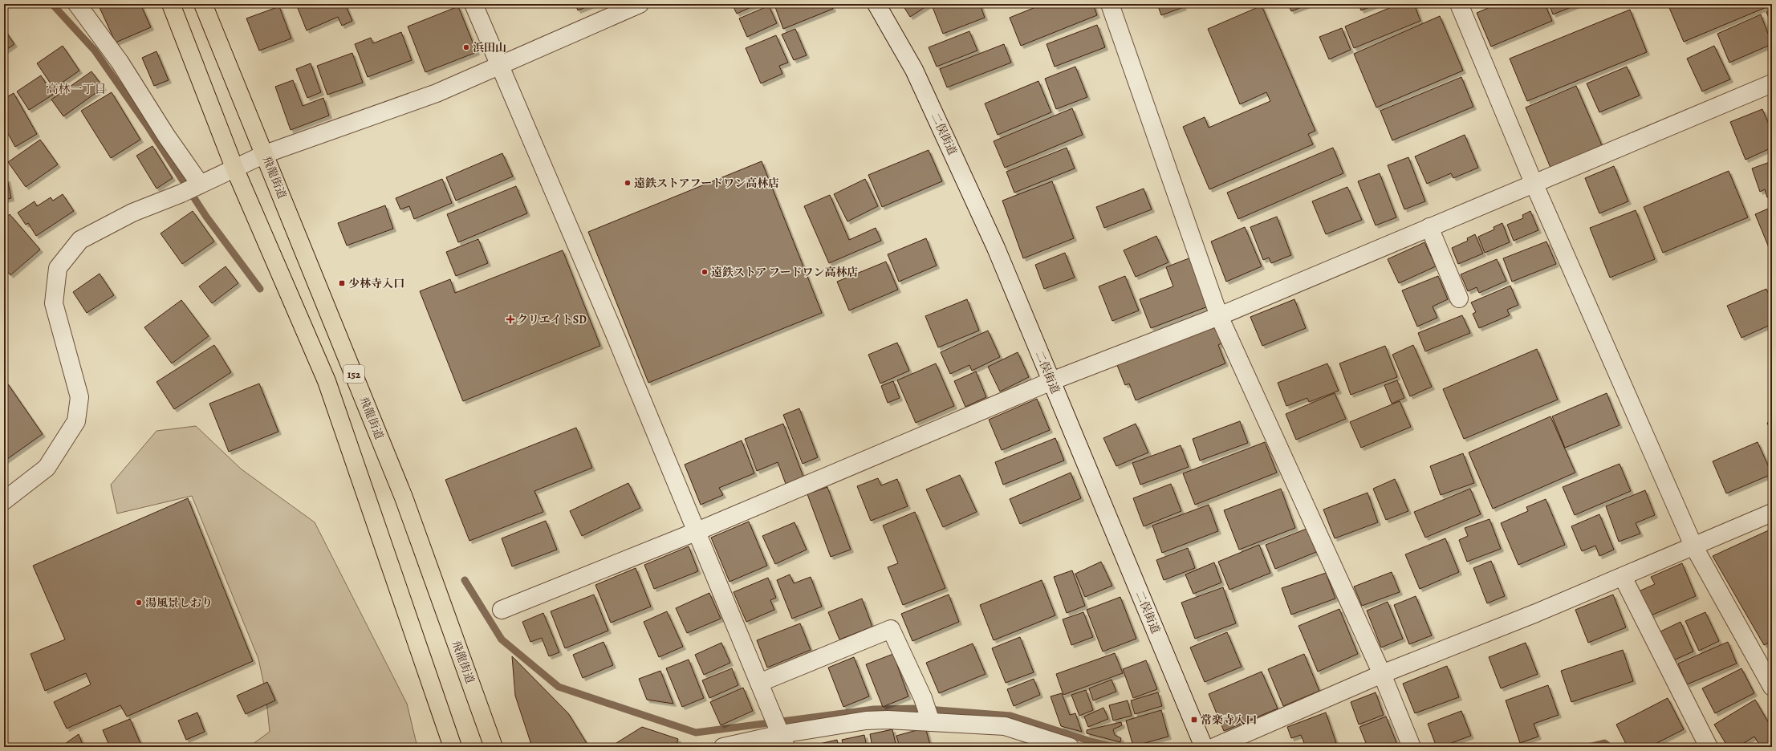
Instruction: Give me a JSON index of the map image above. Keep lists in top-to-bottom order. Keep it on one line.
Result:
{"streets":{"highway":["飛龍街道","152"],"street":["二俣街道"]},"districts":["高林一丁目"],"places":{"other":["浜田山","遠鉄ストアフードワン高林店","遠鉄ストア フードワン高林店","湯風景しおり"],"transit":["少林寺入口","常楽寺入口"],"health":["クリエイトSD"]}}
